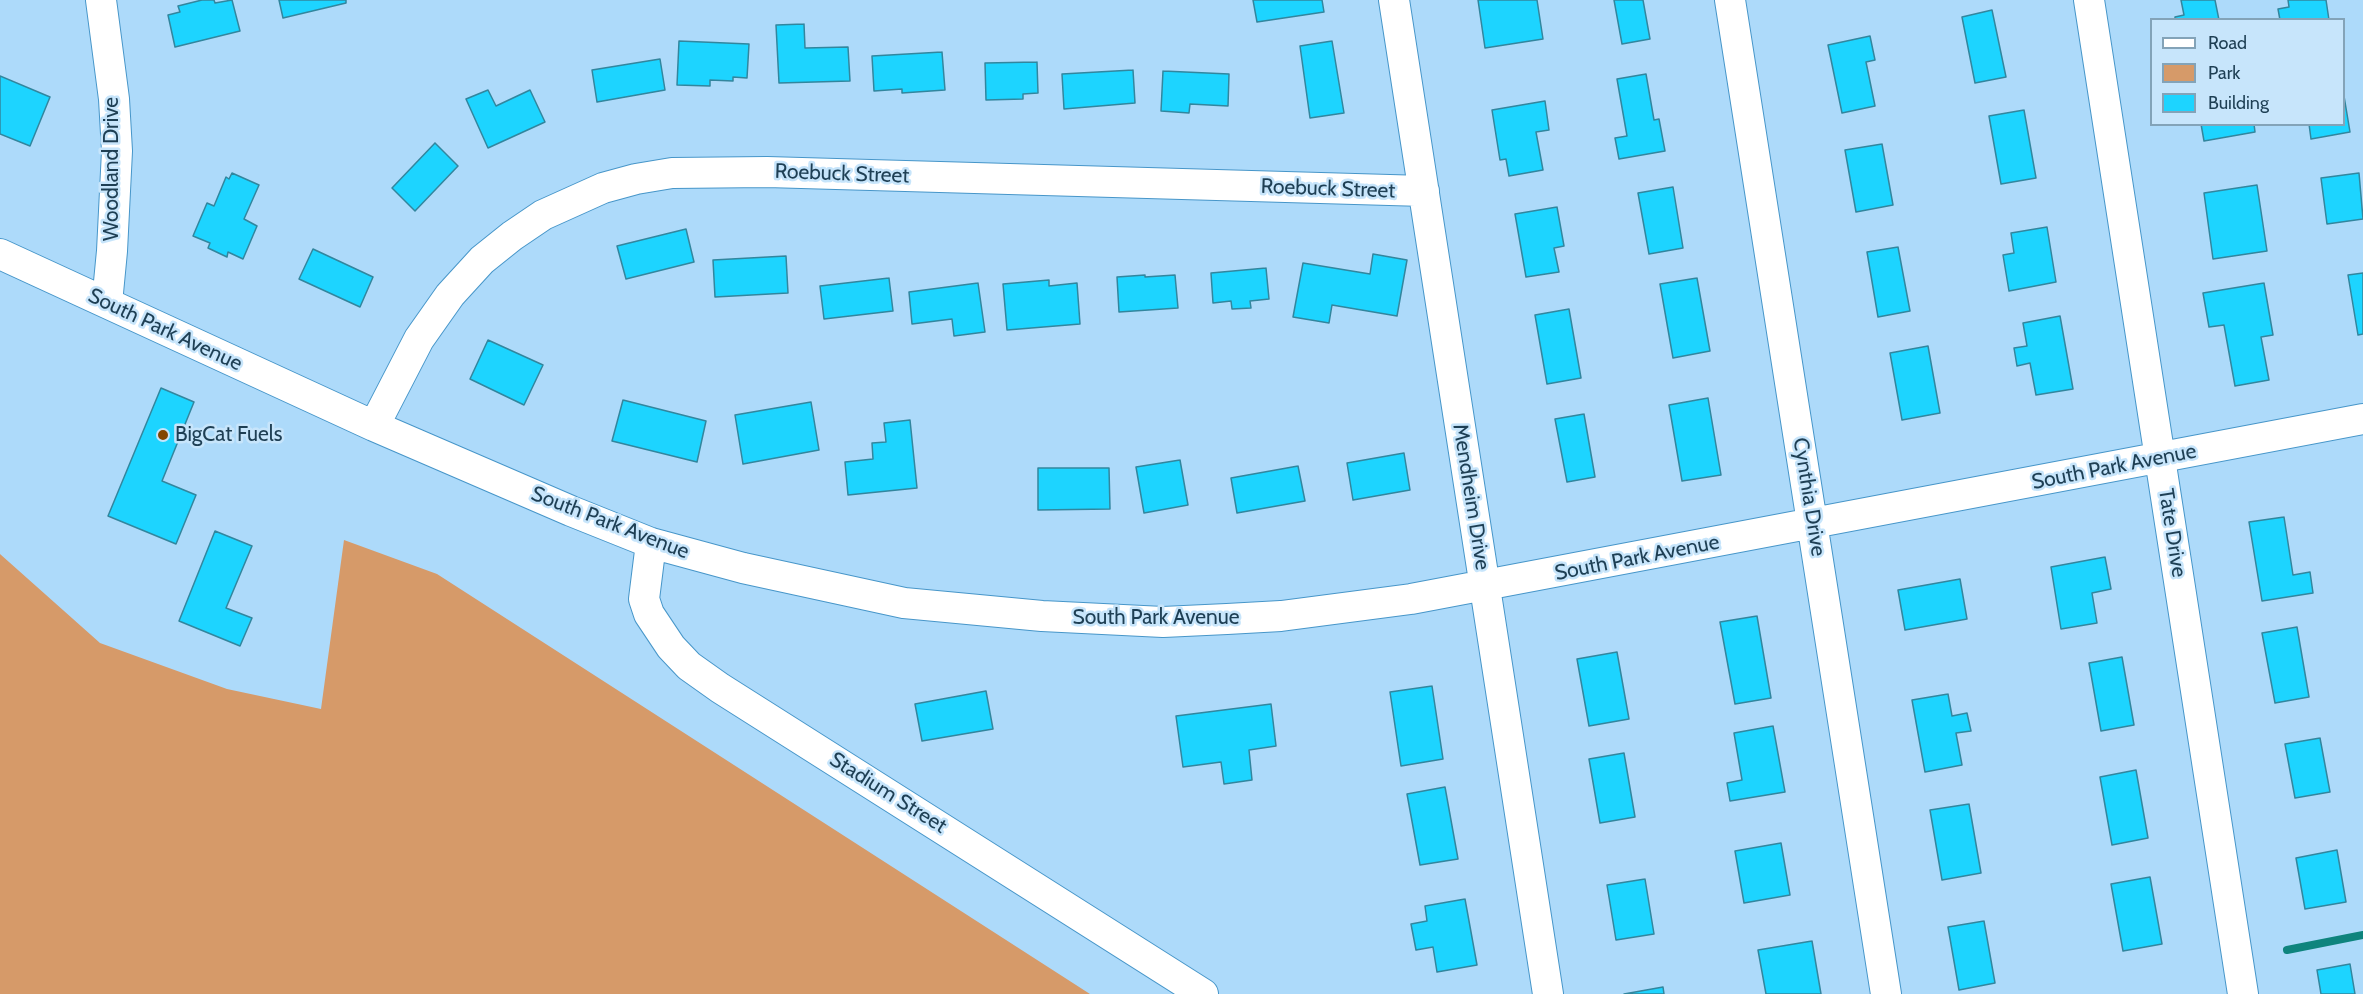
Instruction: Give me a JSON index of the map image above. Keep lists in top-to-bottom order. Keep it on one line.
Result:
{"streets":{"street":["Woodland Drive","Roebuck Street","South Park Avenue","Mendheim Drive","Cynthia Drive","Tate Drive","Stadium Street"]},"crossings":[["Woodland Drive","South Park Avenue"],["Roebuck Street","South Park Avenue"],["Roebuck Street","Mendheim Drive"],["South Park Avenue","Mendheim Drive"],["South Park Avenue","Cynthia Drive"],["South Park Avenue","Tate Drive"],["South Park Avenue","Stadium Street"]],"places":["BigCat Fuels"],"legend":["Road","Park","Building"]}
